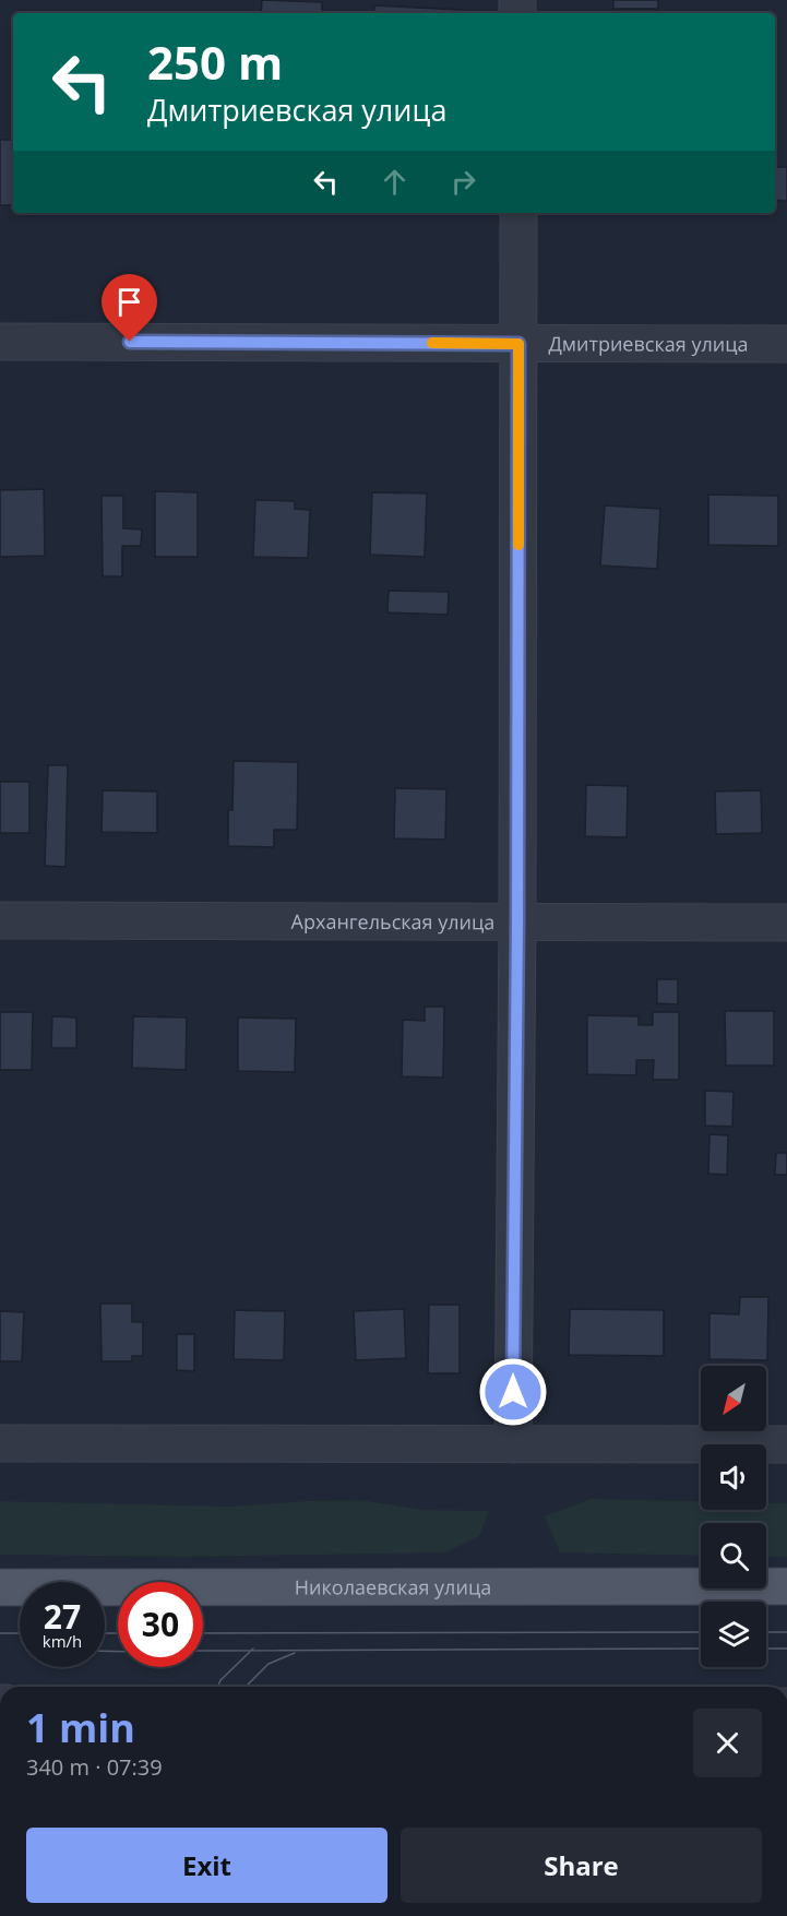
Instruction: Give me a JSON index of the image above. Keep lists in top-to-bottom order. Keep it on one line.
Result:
{"streets":{"main road":["Николаевская улица"],"street":["Дмитриевская улица","Архангельская улица"]},"north":"bottom left","page":{"turn":["250 m","Дмитриевская улица"],"speed":"27 km/h","limit":"30","heading":["1 min","340 m · 07:39"],"buttons":["Exit","Share"]}}
